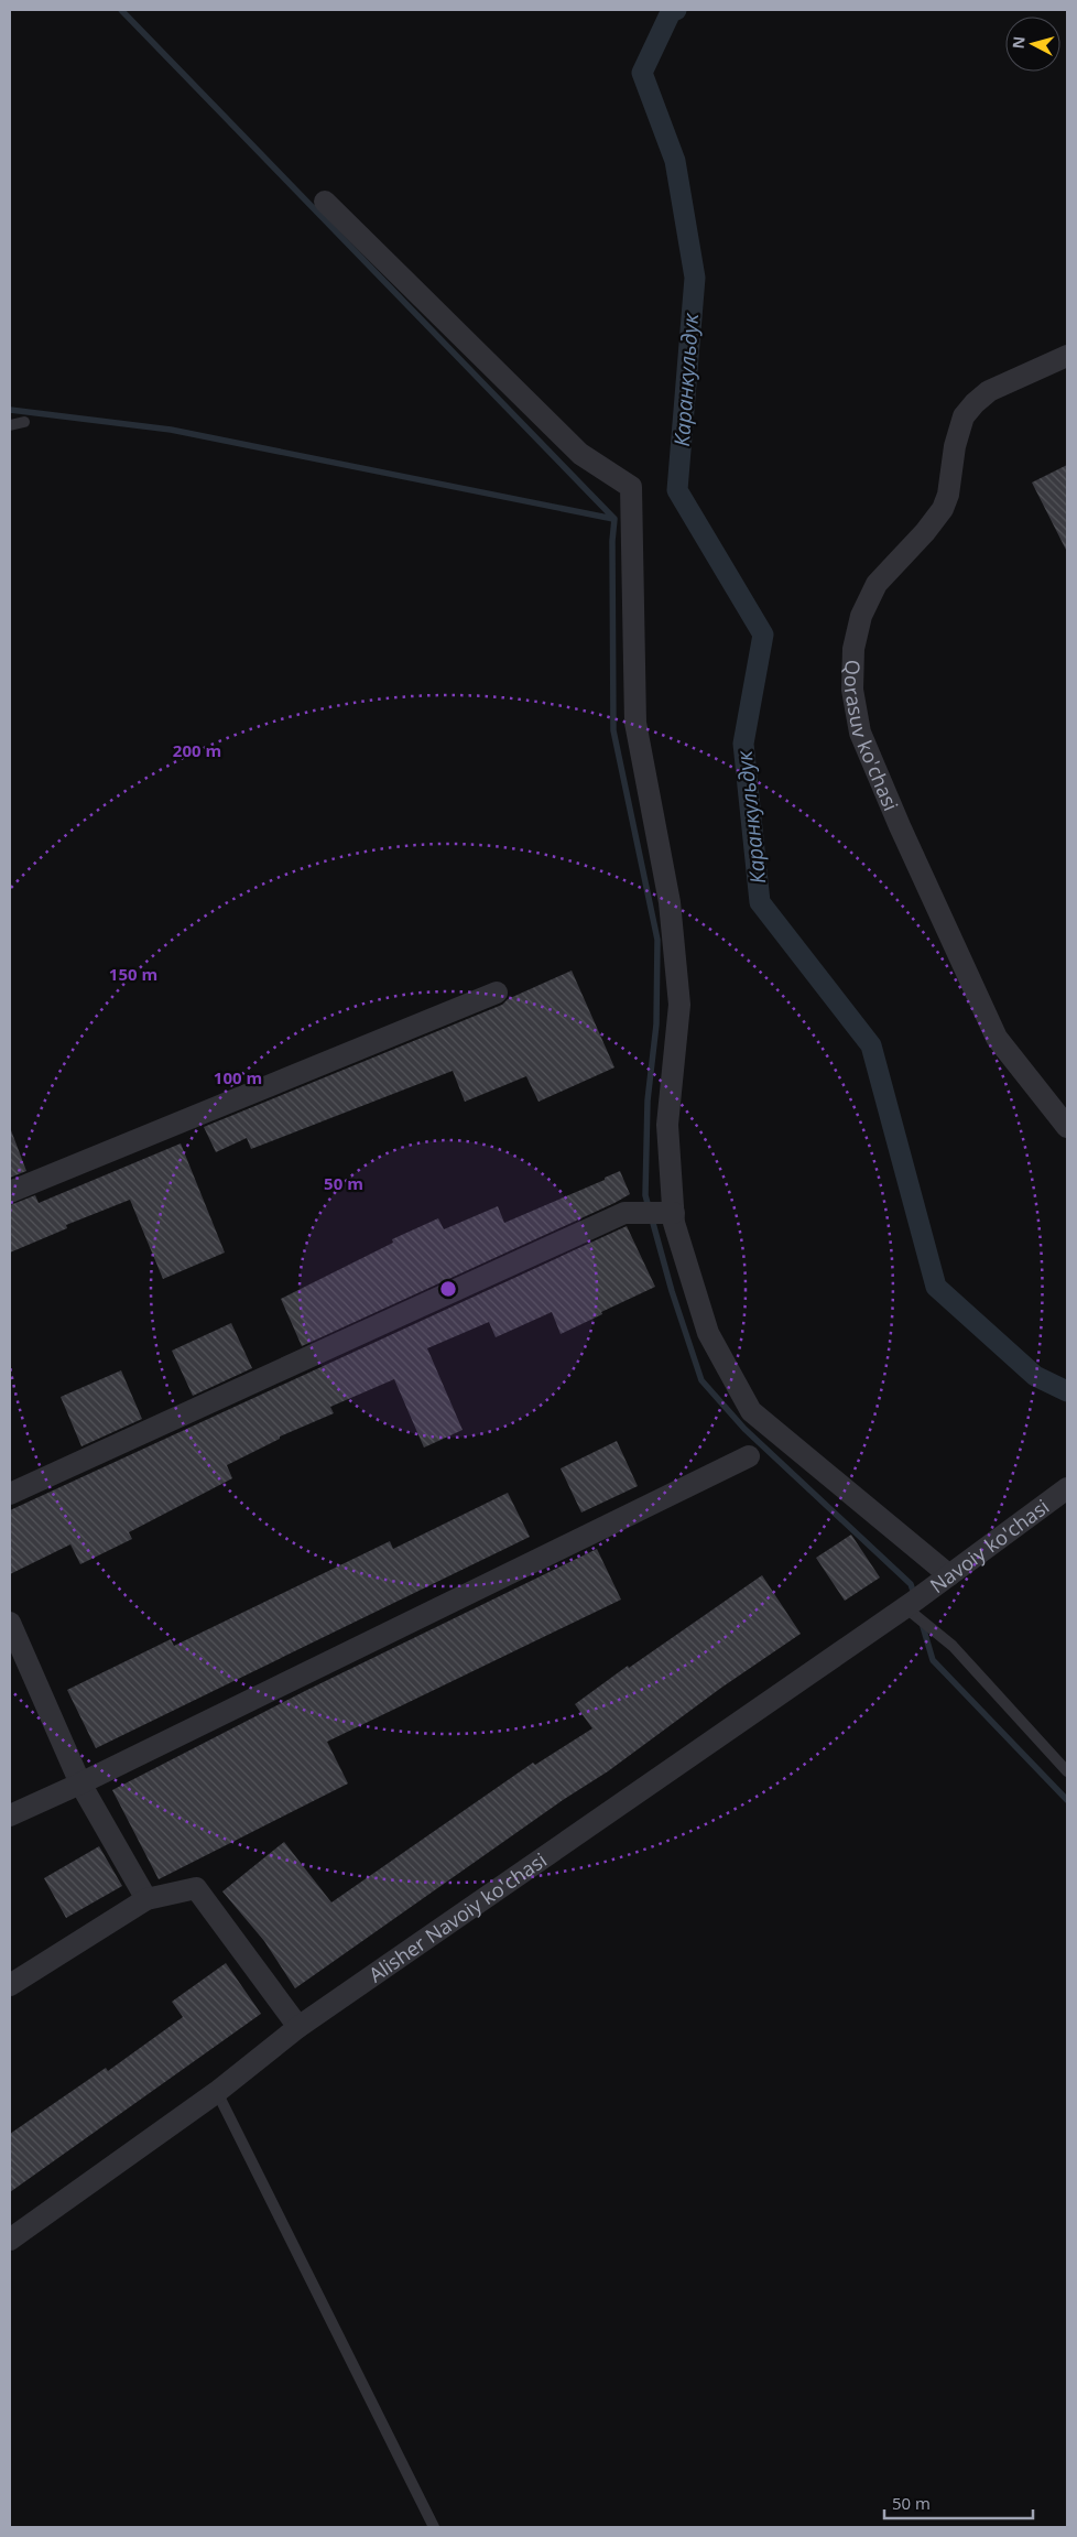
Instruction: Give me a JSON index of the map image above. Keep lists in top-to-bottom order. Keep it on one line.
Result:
{"streets":{"street":["Qorasuv ko'chasi","Navoiy ko'chasi","Alisher Navoiy ko'chasi"]},"crossings":[["Navoiy ko'chasi","Alisher Navoiy ko'chasi"]],"water":["Каранкульдук"],"scale_bar":"50 m","north":"left","rings":["200 m","150 m","100 m","50 m"]}
